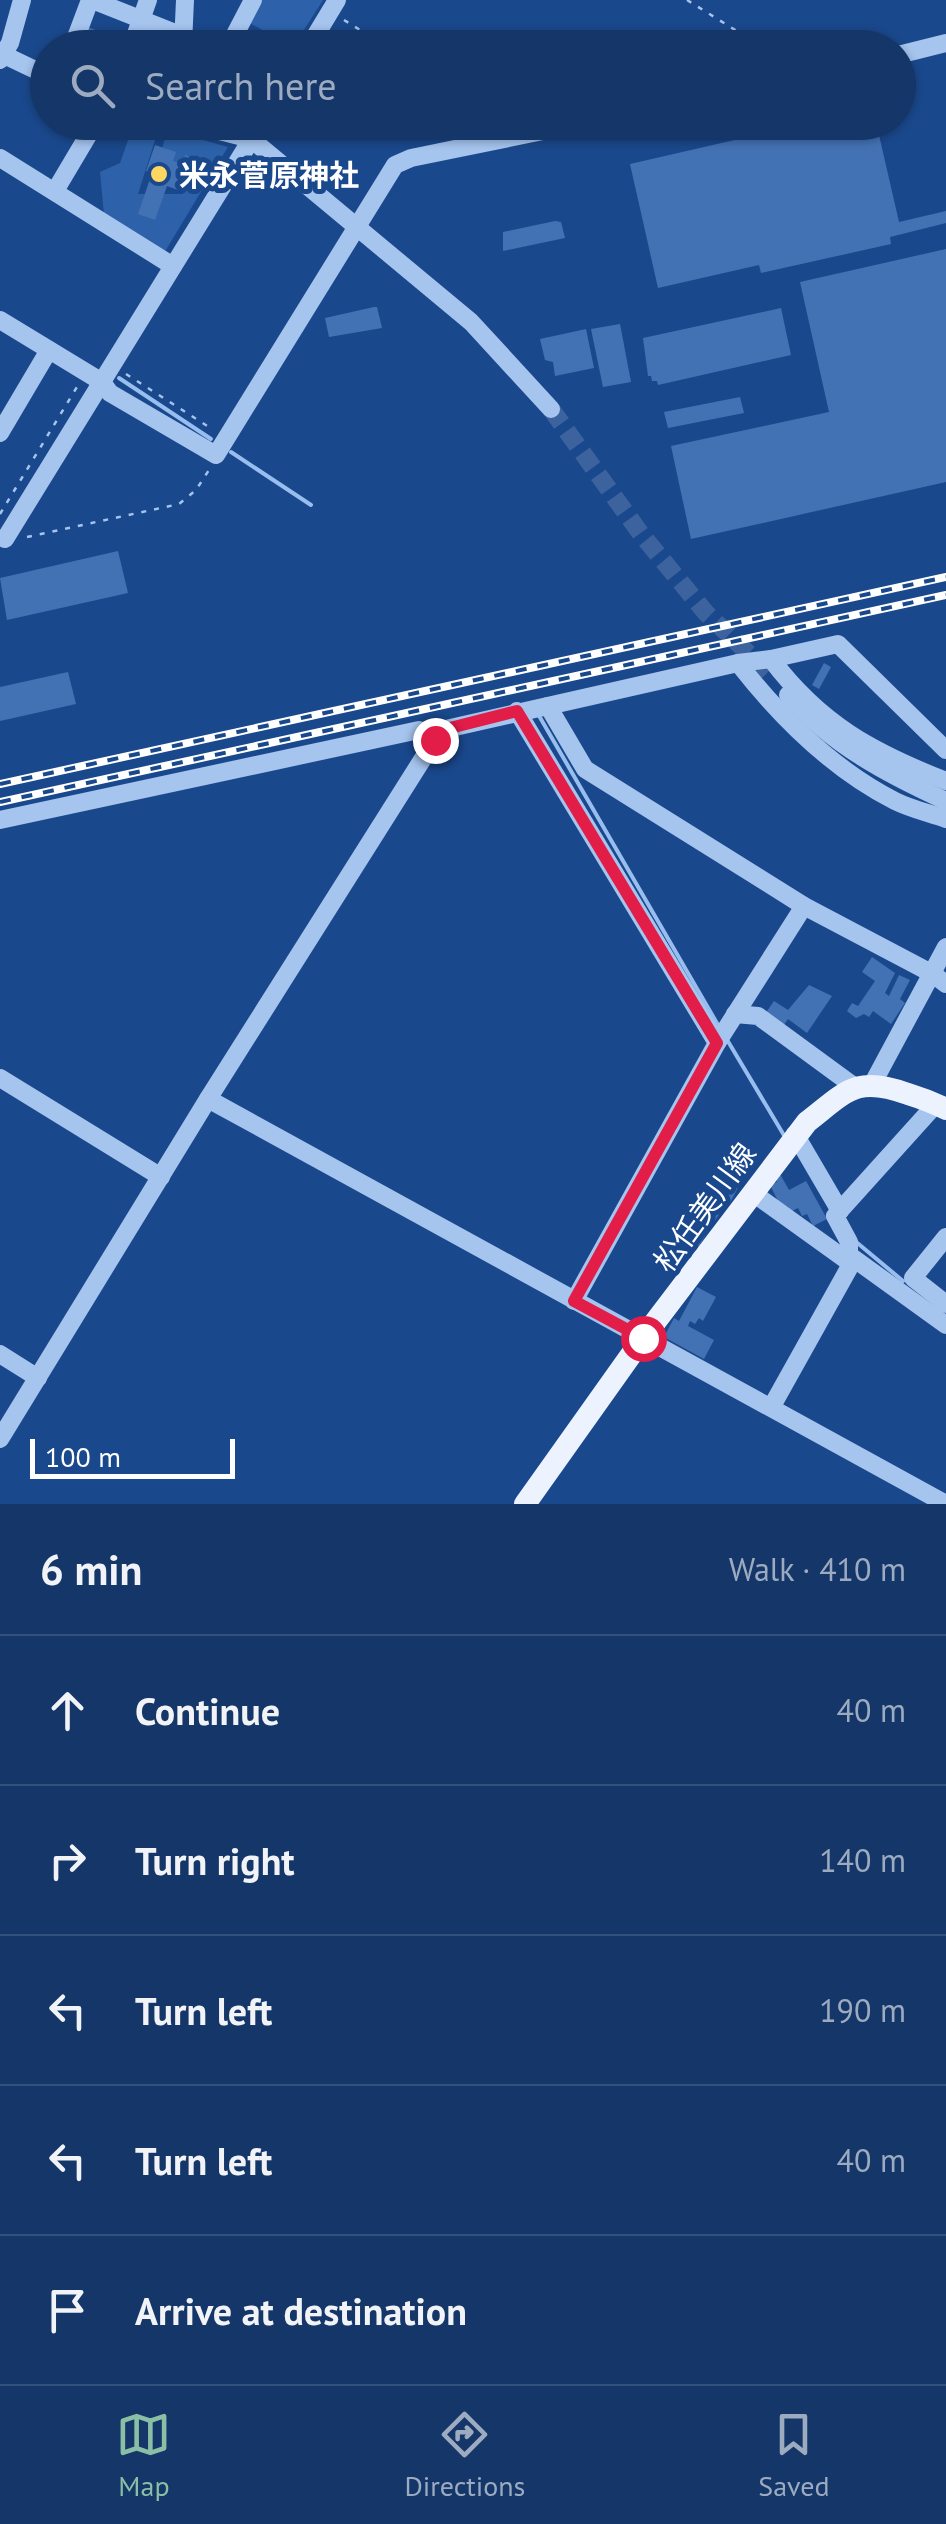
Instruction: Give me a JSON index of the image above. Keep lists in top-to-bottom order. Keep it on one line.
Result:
{"streets":{"main road":["松任美川線"]},"places":["米永菅原神社"],"scale_bar":"100 m","page":{"search":"Search here","scale":"100 m","heading":["6 min","Walk · 410 m"],"list":[["Continue","40 m"],["Turn right","140 m"],["Turn left","190 m"],["Turn left","40 m"],"Arrive at destination"],"nav":["Map","Directions","Saved"]}}
